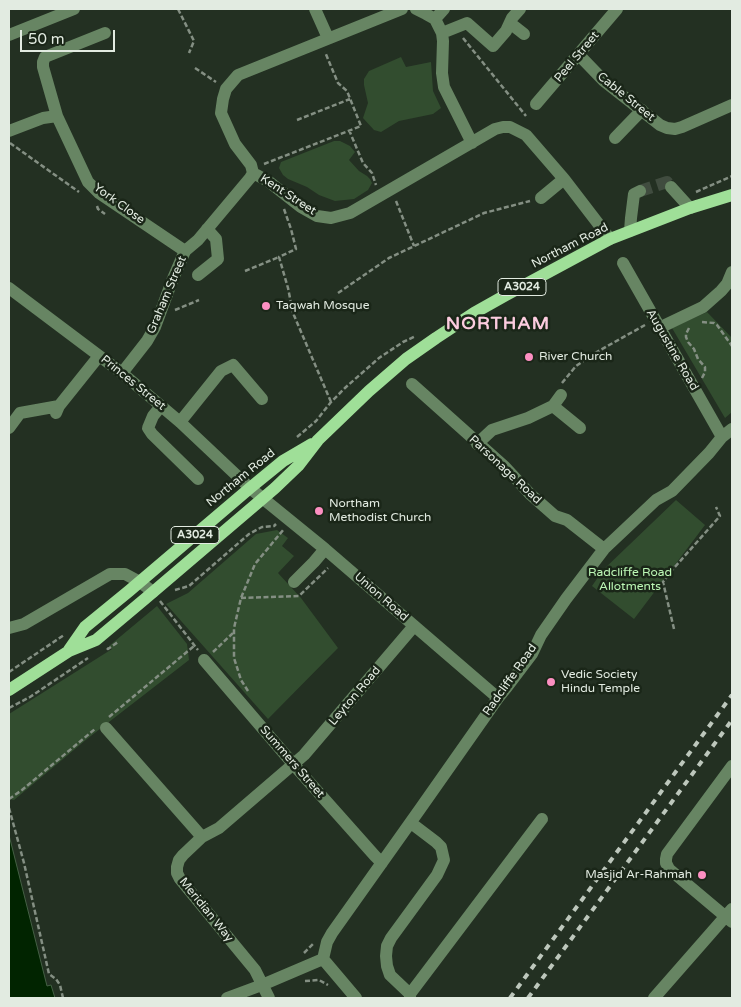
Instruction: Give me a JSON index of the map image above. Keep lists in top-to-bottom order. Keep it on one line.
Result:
{"streets":{"main road":["Northam Road","A3024"],"street":["Peel Street","Cable Street","Kent Street","York Close","Graham Street","Augustine Road","Princes Street","Parsonage Road","Union Road","Radcliffe Road","Leyton Road","Summers Street","Meridian Way"]},"crossings":[["Peel Street","Cable Street"],["Kent Street","Graham Street"],["York Close","Graham Street"],["Northam Road","A3024"],["Northam Road","Princes Street"],["Northam Road","Union Road"],["Graham Street","Princes Street"],["Augustine Road","Radcliffe Road"],["Princes Street","Union Road"],["Parsonage Road","Radcliffe Road"],["Union Road","Radcliffe Road"],["Union Road","Leyton Road"],["Radcliffe Road","Summers Street"],["Leyton Road","Summers Street"],["Leyton Road","Meridian Way"],["Summers Street","Meridian Way"]],"districts":["NORTHAM"],"parks":["Radcliffe Road Allotments"],"places":["Taqwah Mosque","River Church","Northam Methodist Church","Vedic Society Hindu Temple","Masjid Ar-Rahmah"],"scale_bar":"50 m"}
